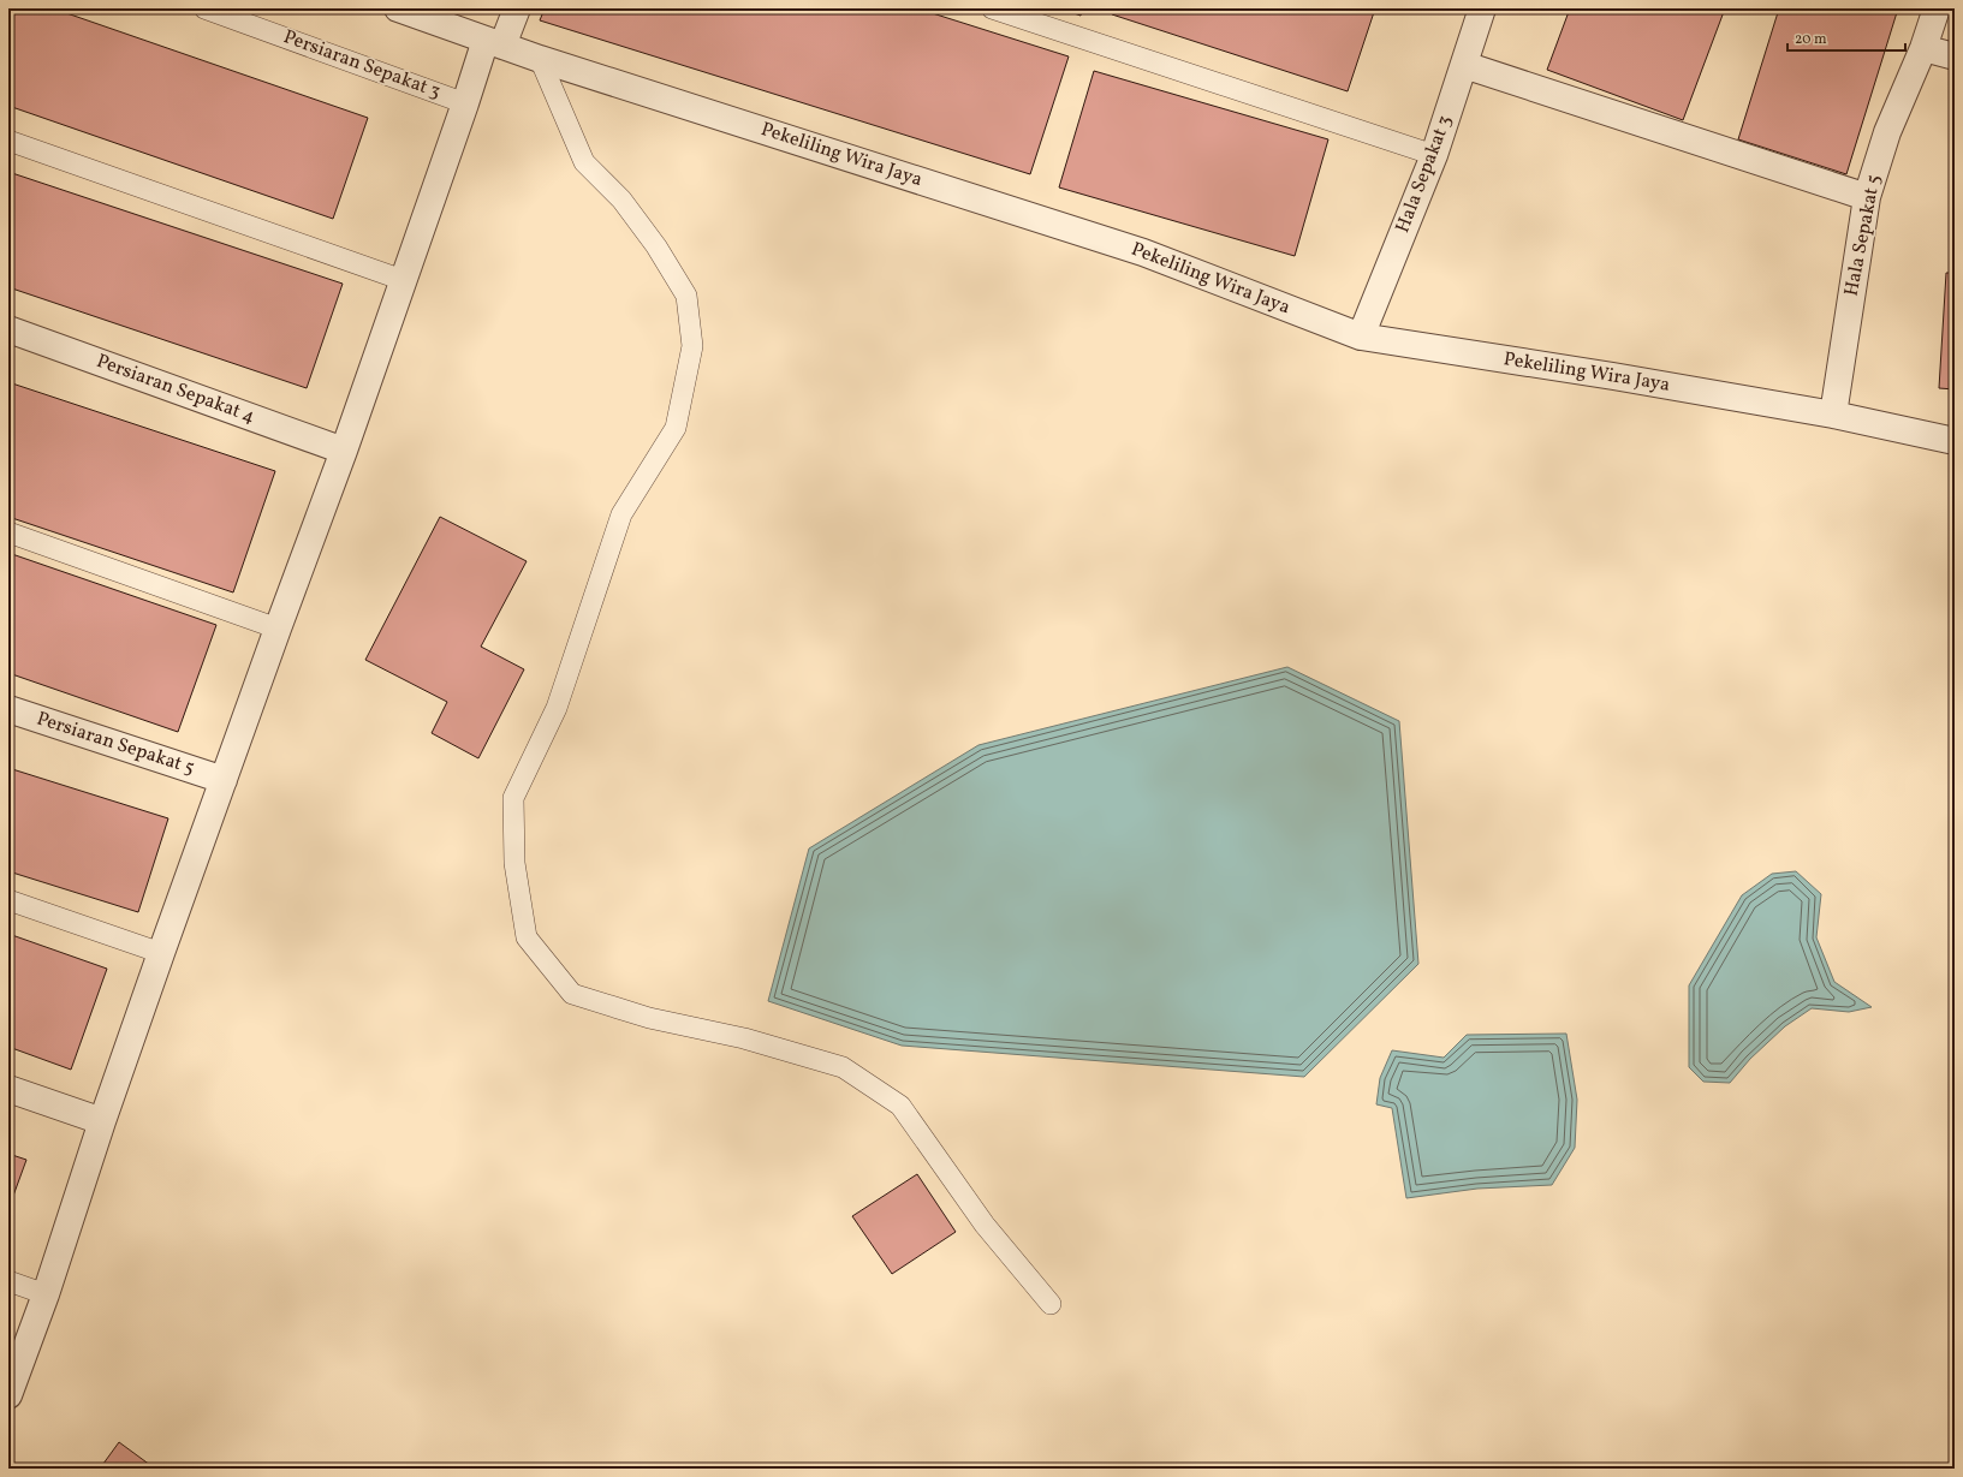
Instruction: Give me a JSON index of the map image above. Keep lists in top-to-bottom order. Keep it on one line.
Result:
{"streets":{"street":["Pekeliling Wira Jaya","Hala Sepakat 3","Hala Sepakat 5","Persiaran Sepakat 4","Persiaran Sepakat 5"],"lane":["Persiaran Sepakat 3"]},"crossings":[["Pekeliling Wira Jaya","Hala Sepakat 3"],["Pekeliling Wira Jaya","Hala Sepakat 5"]],"scale_bar":"20 m"}
